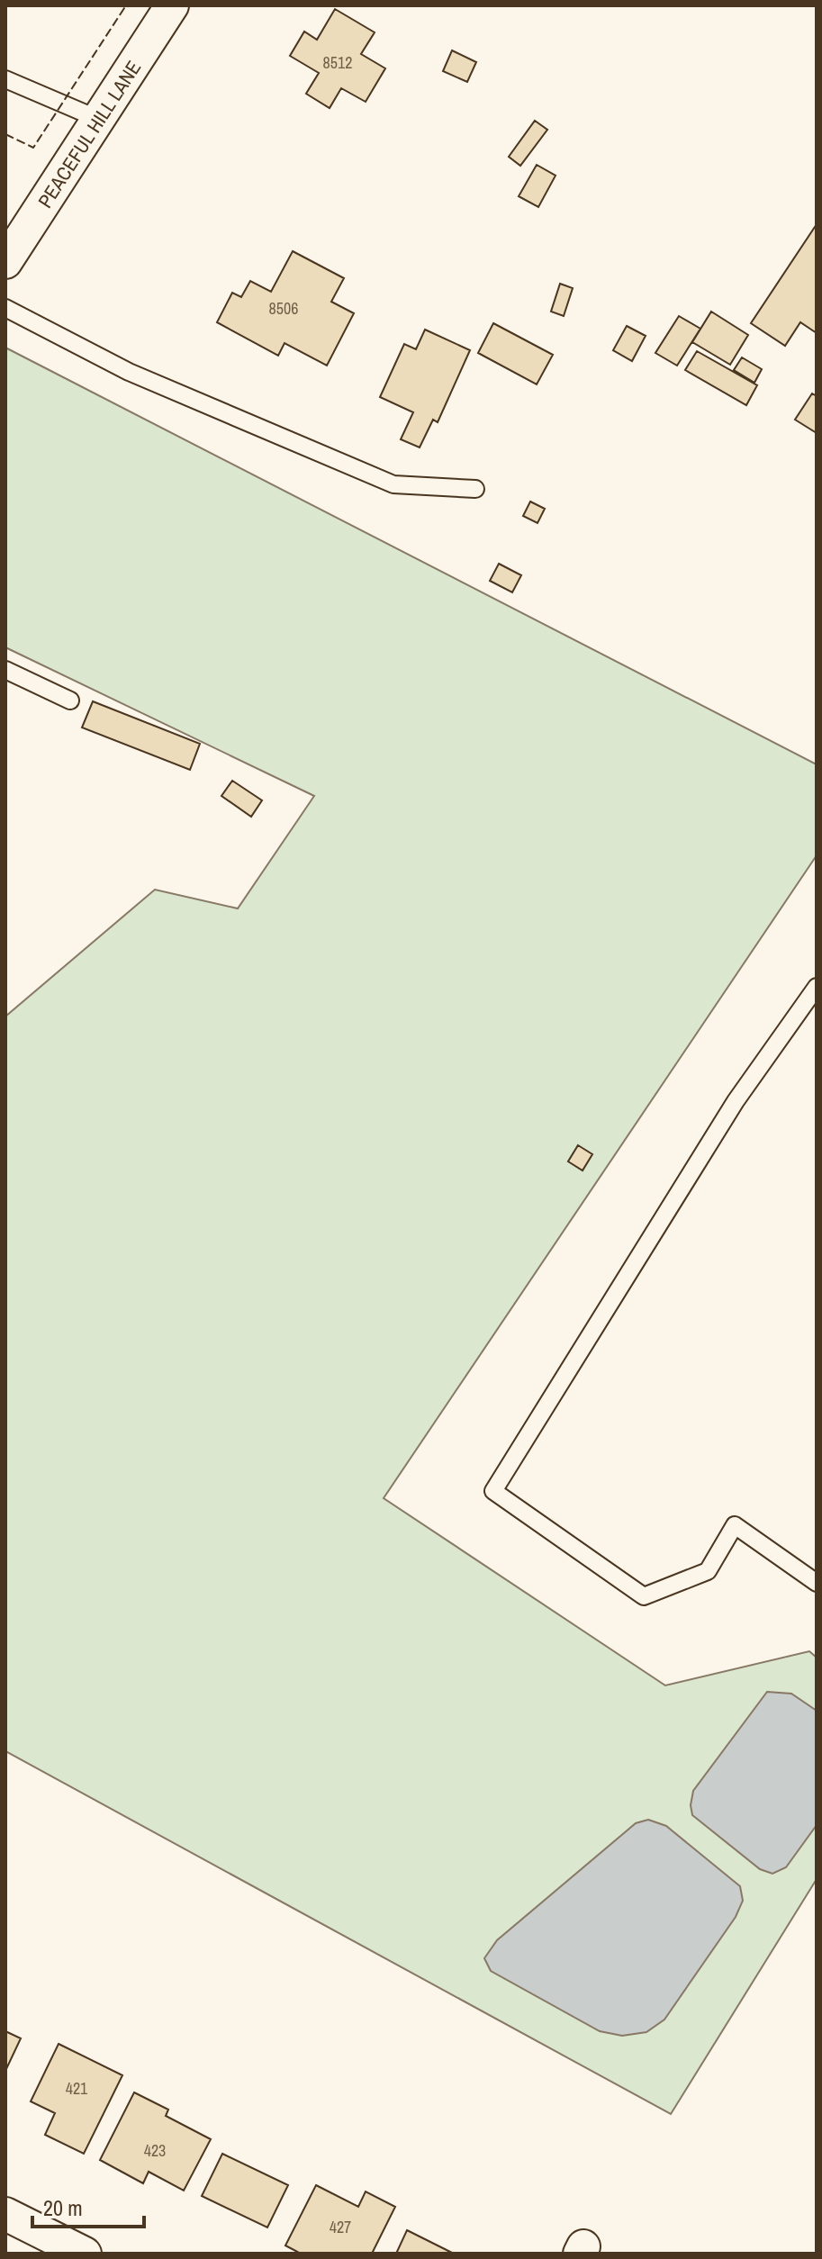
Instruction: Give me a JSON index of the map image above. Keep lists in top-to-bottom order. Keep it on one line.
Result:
{"streets":{"street":["PEACEFUL HILL LANE"]},"house_numbers":["8512","8506","421","423","427"],"scale_bar":"20 m"}
